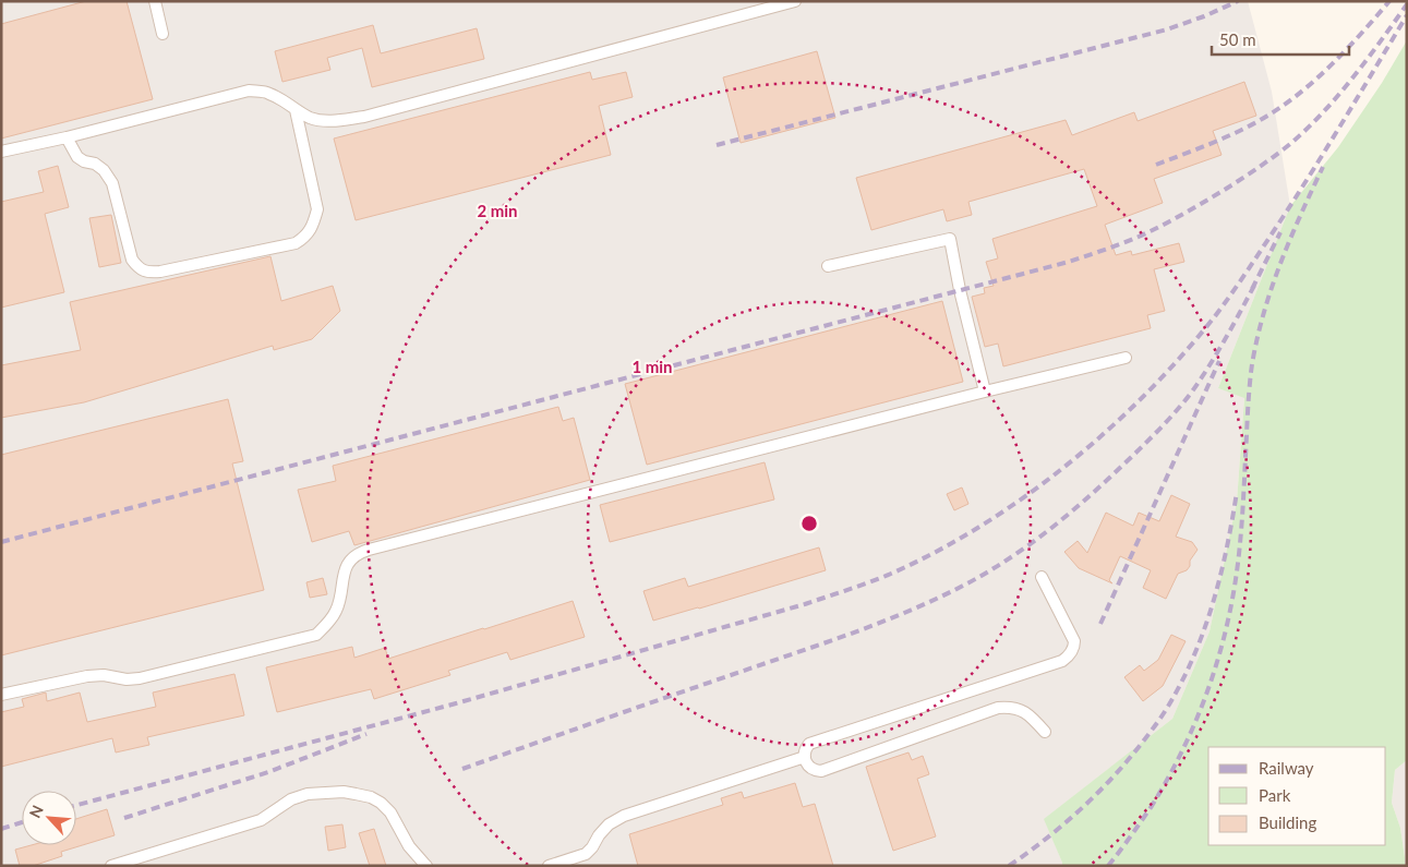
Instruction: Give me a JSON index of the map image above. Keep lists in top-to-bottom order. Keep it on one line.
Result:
{"legend":["Railway","Park","Building"],"scale_bar":"50 m","north":"top left","rings":["2 min","1 min"]}
